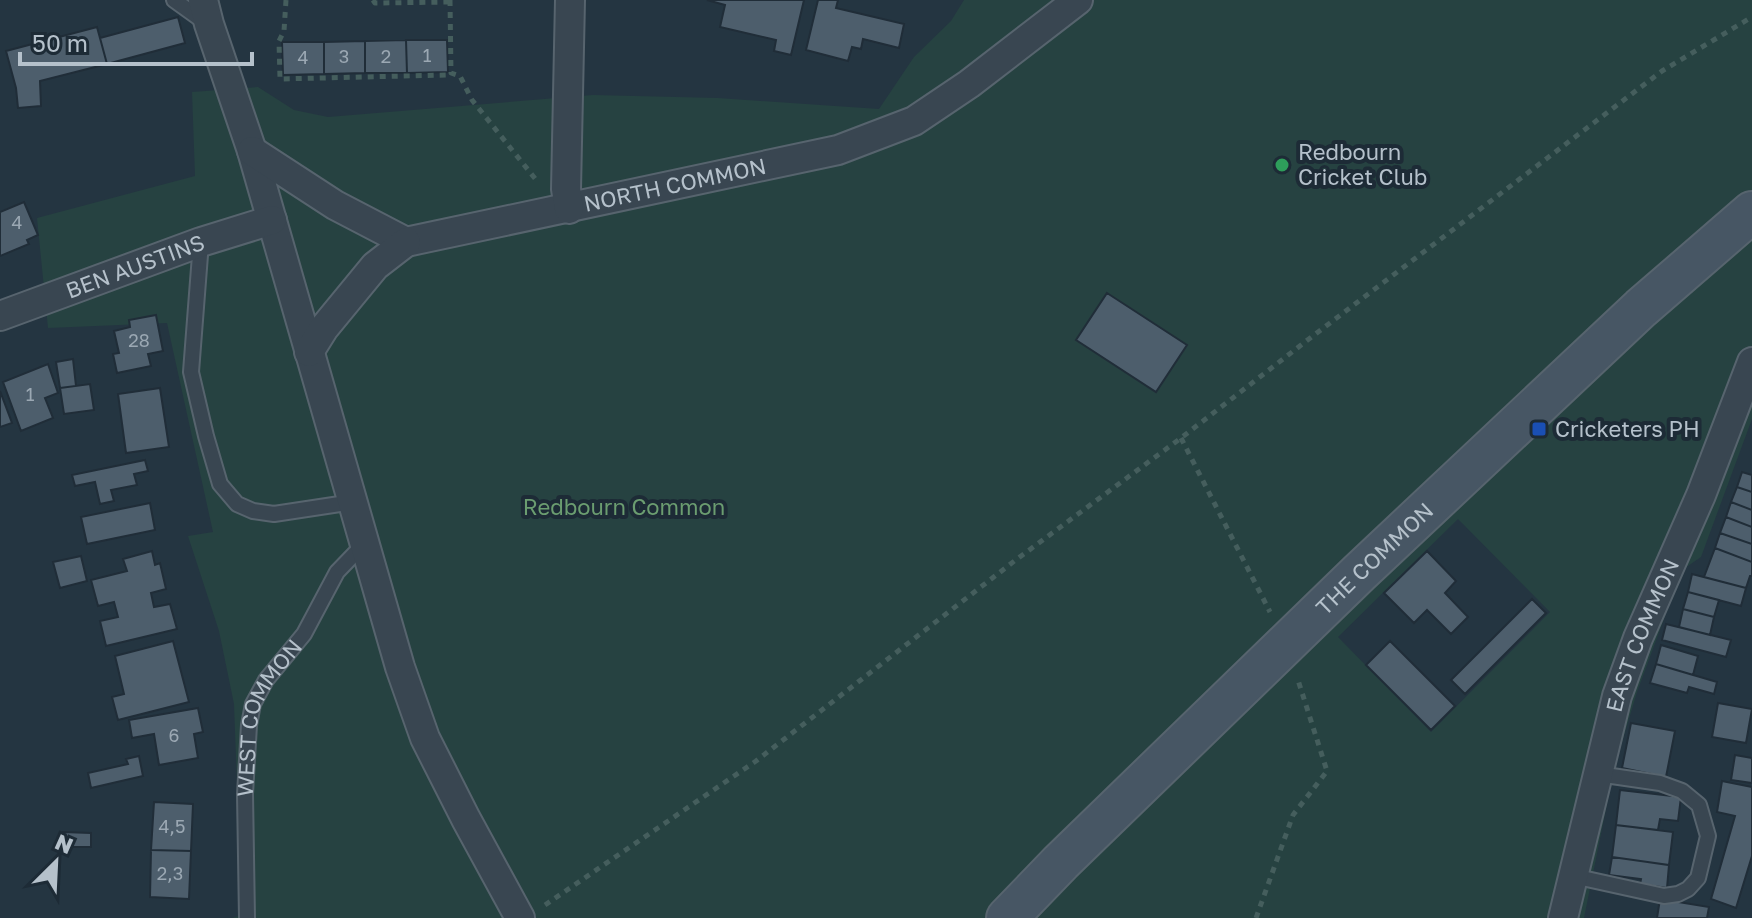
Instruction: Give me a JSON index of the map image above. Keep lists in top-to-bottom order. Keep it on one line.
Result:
{"streets":{"street":["NORTH COMMON","BEN AUSTINS","THE COMMON","EAST COMMON"],"lane":["WEST COMMON"]},"parks":["Redbourn Common"],"places":{"other":["Redbourn Cricket Club"],"transit":["Cricketers PH"]},"house_numbers":["1","3","2","4","4","28","1","6","4,5","2,3"],"scale_bar":"50 m","north":"top right"}
